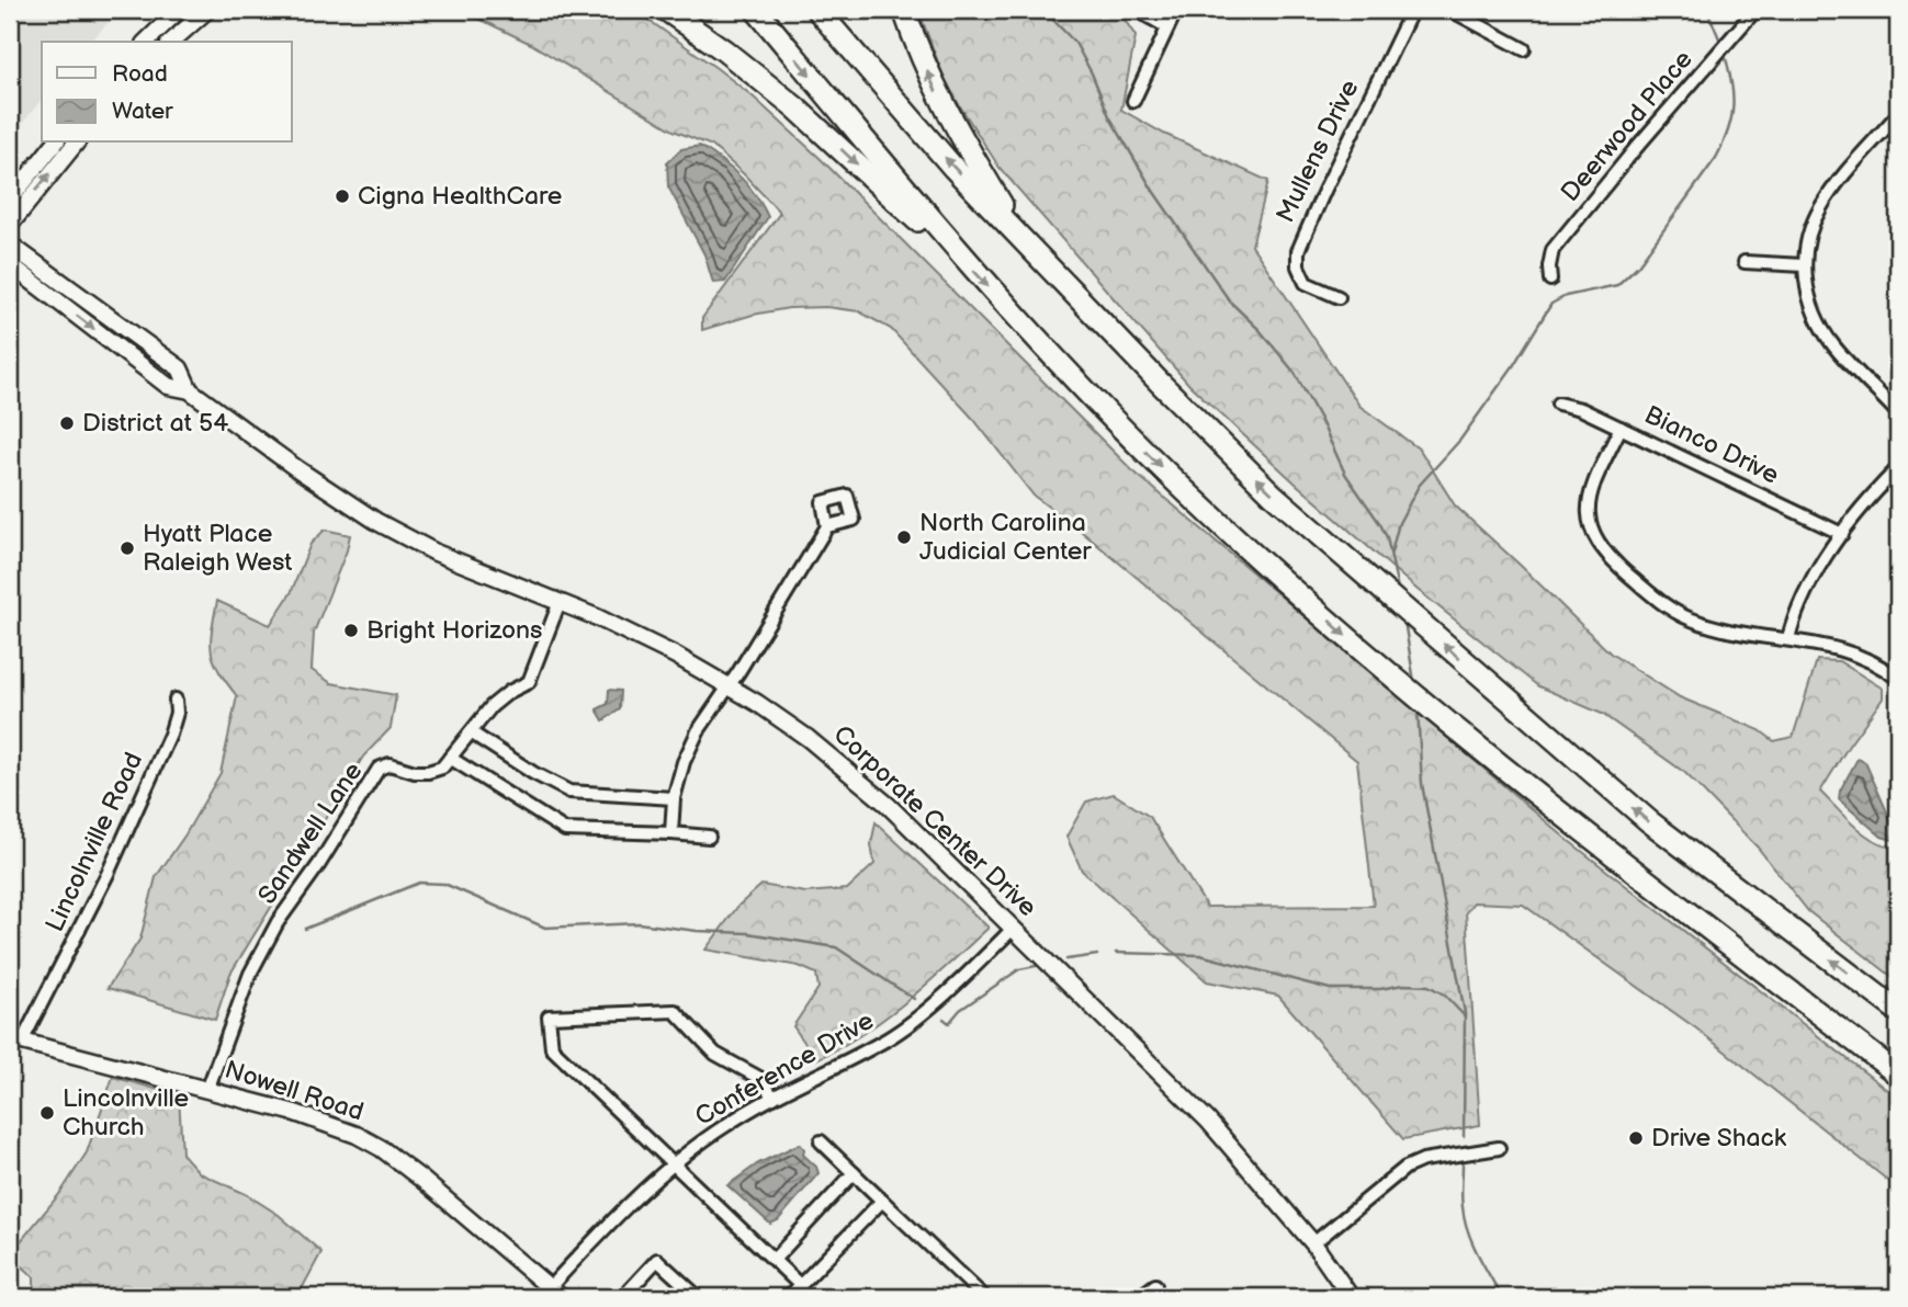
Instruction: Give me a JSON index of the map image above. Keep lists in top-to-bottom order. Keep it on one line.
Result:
{"streets":{"street":["Deerwood Place","Mullens Drive","Bianco Drive","Corporate Center Drive","Sandwell Lane","Lincolnville Road","Conference Drive","Nowell Road"]},"crossings":[["Corporate Center Drive","Sandwell Lane"],["Corporate Center Drive","Conference Drive"],["Sandwell Lane","Nowell Road"],["Lincolnville Road","Nowell Road"],["Conference Drive","Nowell Road"]],"places":["Cigna HealthCare","District at 54","North Carolina Judicial Center","Hyatt Place Raleigh West","Bright Horizons","Lincolnville Church","Drive Shack"],"legend":["Road","Water"]}
